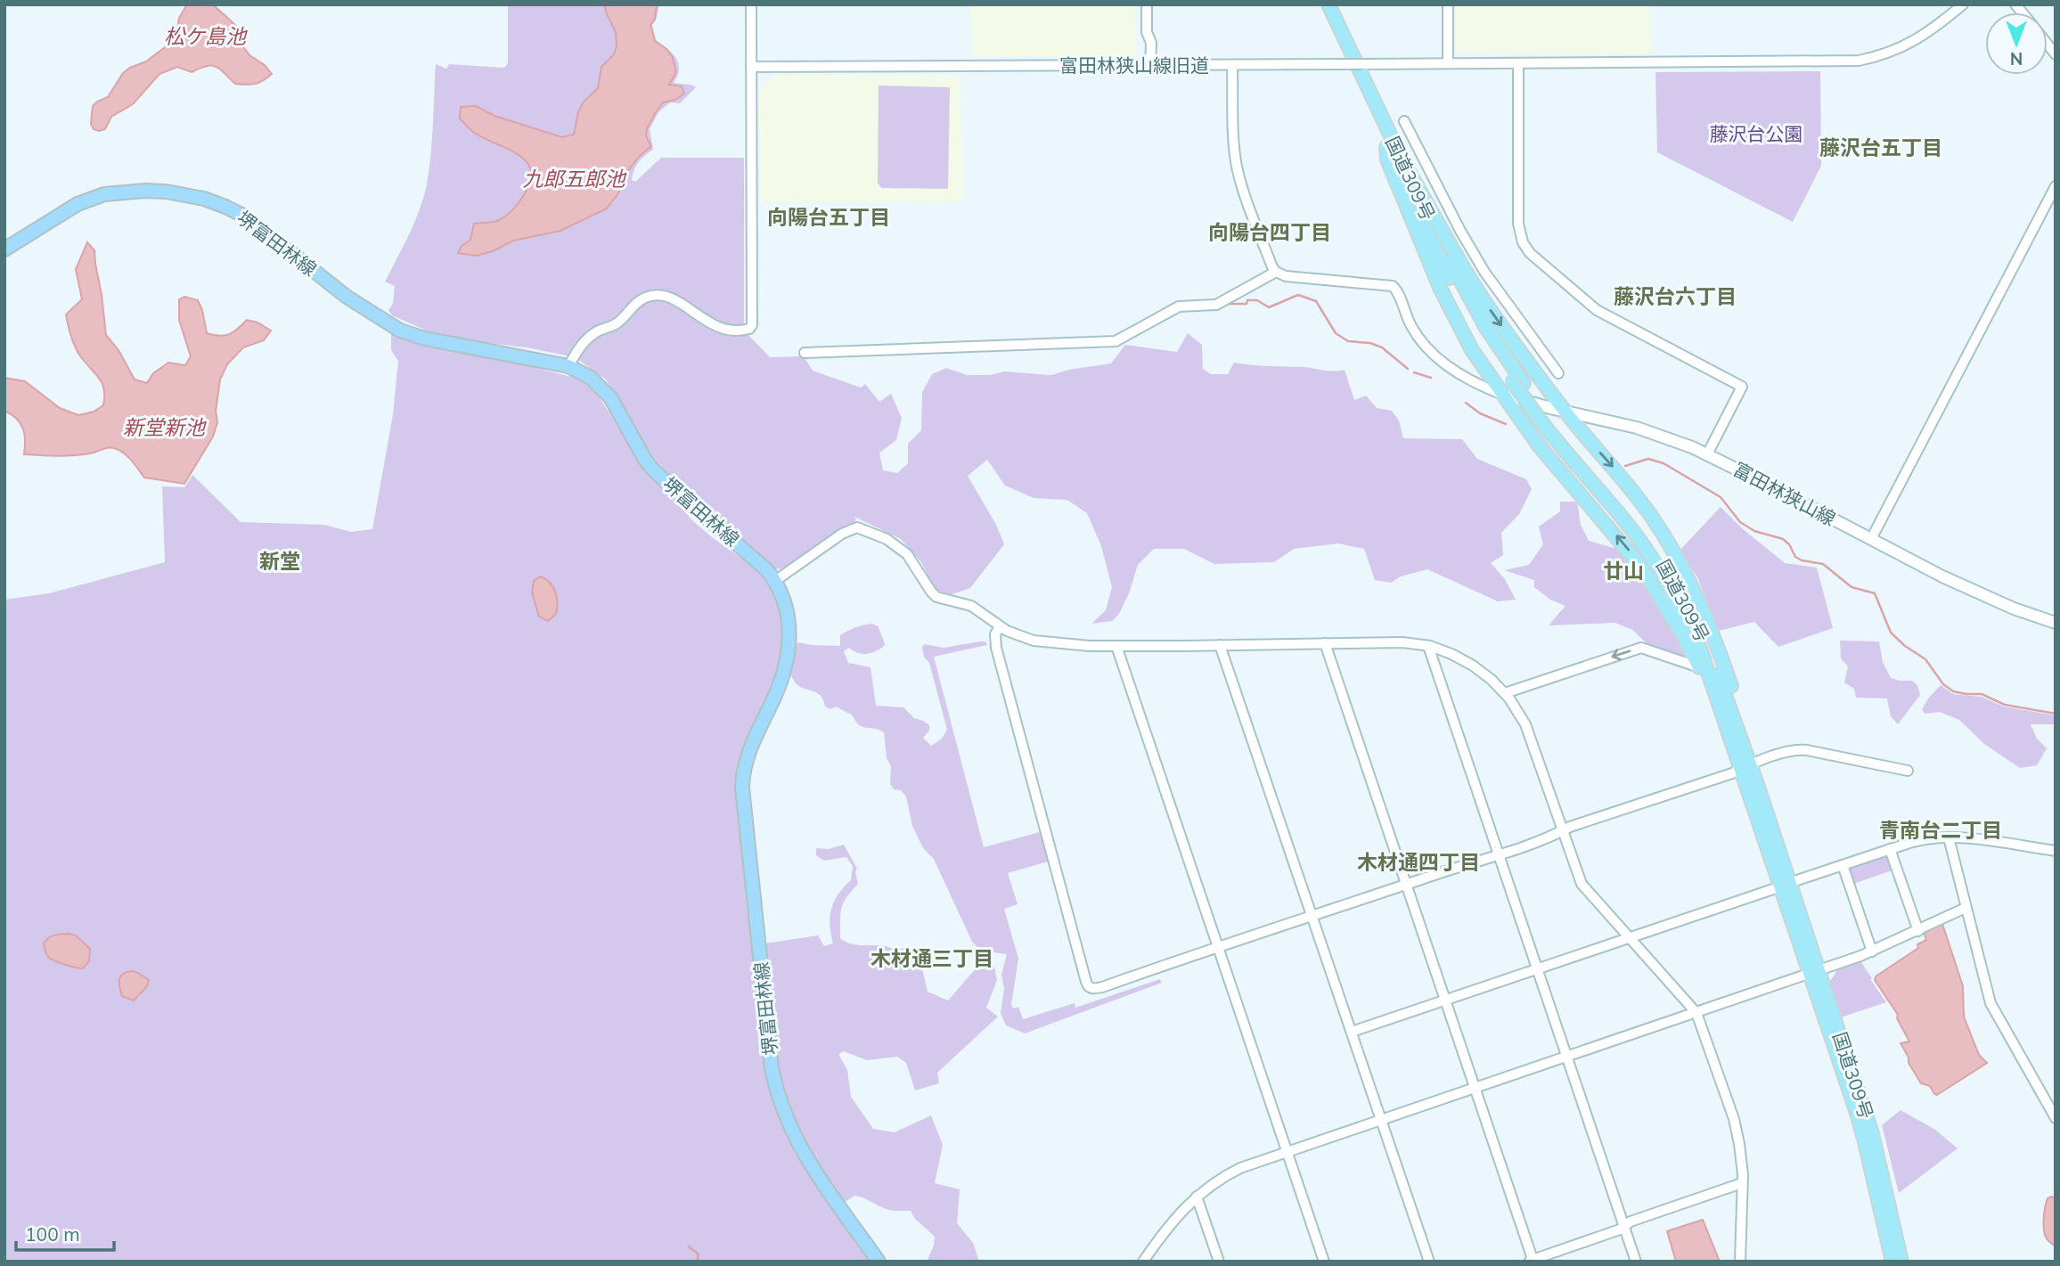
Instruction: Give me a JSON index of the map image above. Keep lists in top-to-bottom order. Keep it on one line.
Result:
{"streets":{"highway":["国道309号"],"main road":["堺富田林線","富田林狭山線"],"street":["富田林狭山線旧道"]},"districts":["藤沢台五丁目","向陽台五丁目","向陽台四丁目","藤沢台六丁目","新堂","廿山","青南台二丁目","木材通四丁目","木材通三丁目"],"water":["松ケ島池","九郎五郎池","新堂新池"],"parks":["藤沢台公園"],"scale_bar":"100 m","north":"bottom"}
